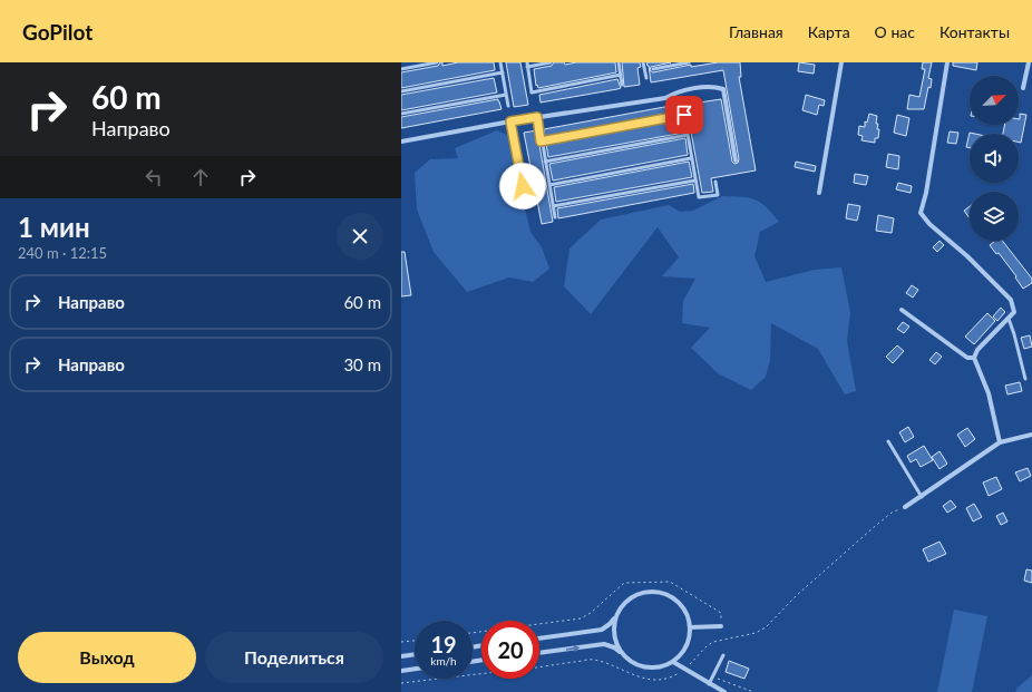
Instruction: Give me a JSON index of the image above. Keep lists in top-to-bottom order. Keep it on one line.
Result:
{"north":"top right","page":{"header":"GoPilot","nav":["Главная","Карта","О нас","Контакты"],"turn":["60 m","Направо"],"heading":["1 мин","240 m · 12:15"],"list":[{"name":"Направо","value":"60 m"},{"name":"Направо","value":"30 m"}],"speed":"19 km/h","limit":"20","buttons":["Выход","Поделиться"]}}
